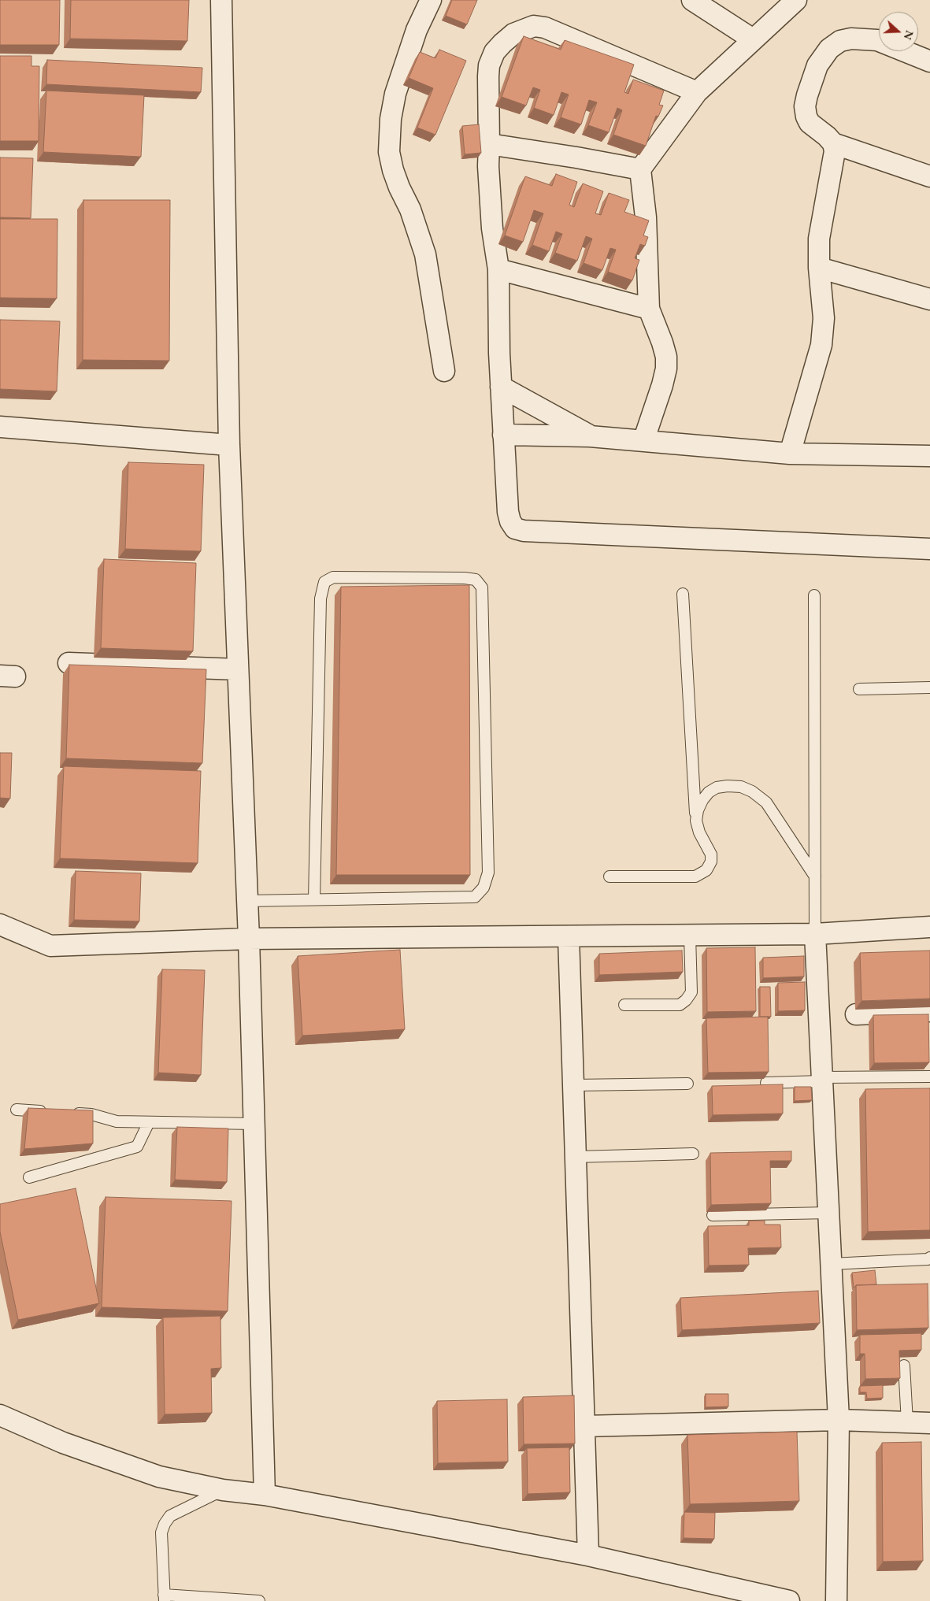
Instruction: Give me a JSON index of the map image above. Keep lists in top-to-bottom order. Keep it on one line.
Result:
{"north":"right"}
